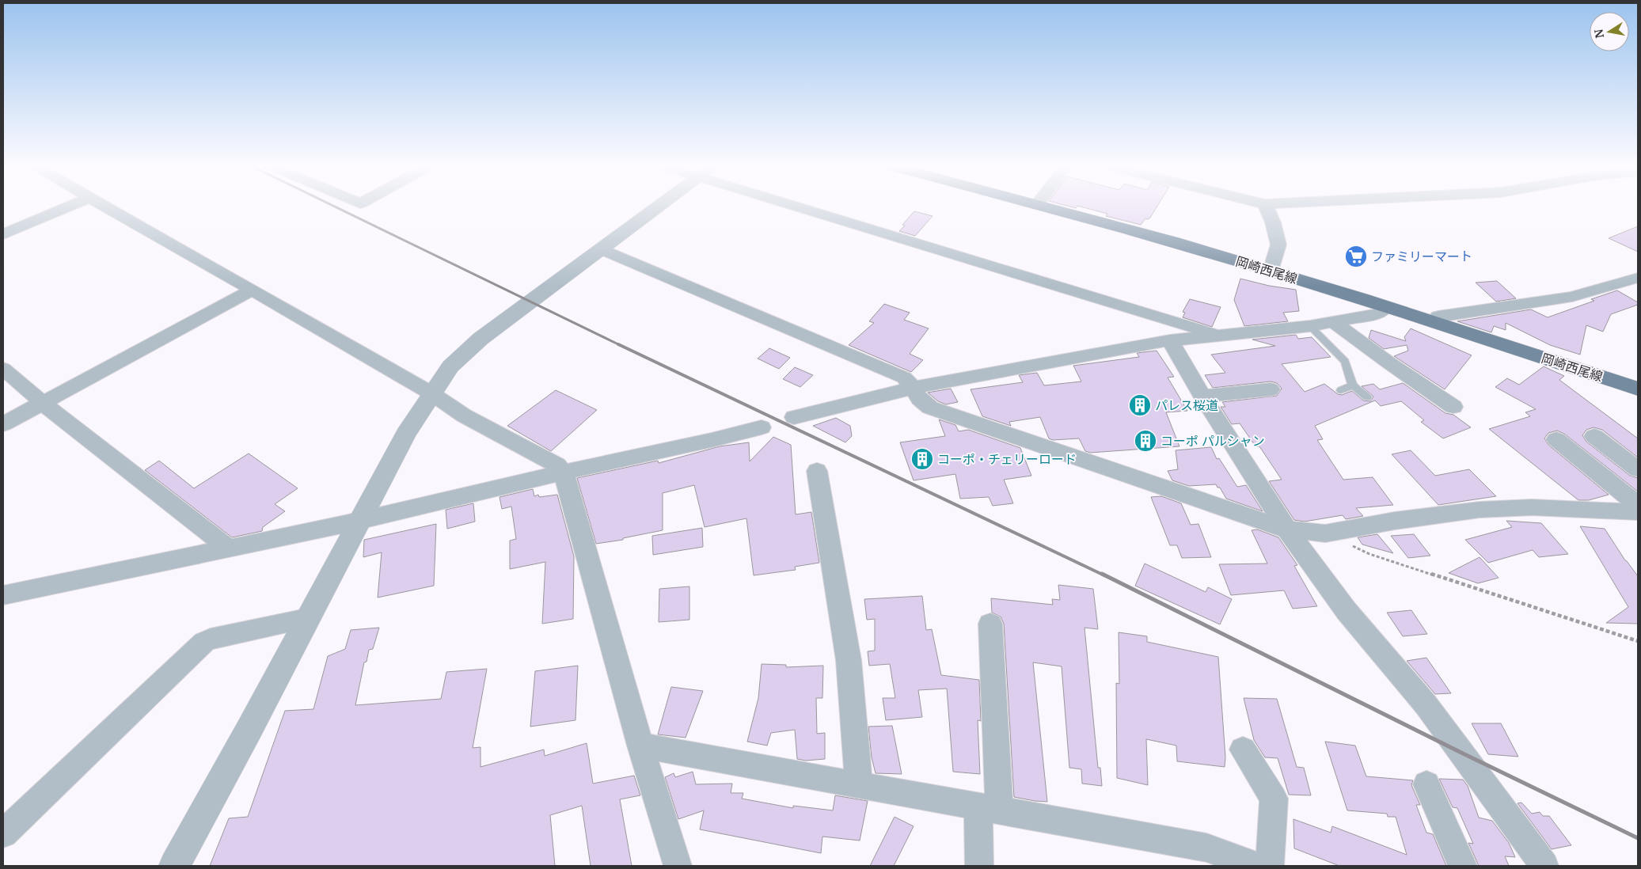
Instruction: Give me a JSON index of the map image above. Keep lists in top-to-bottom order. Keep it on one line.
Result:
{"streets":{"main road":["岡崎西尾線"]},"places":{"supermarket":["ファミリーマート"],"building":["パレス桜道","コーポ パルシャン","コーポ・チェリーロード"]},"north":"left"}
